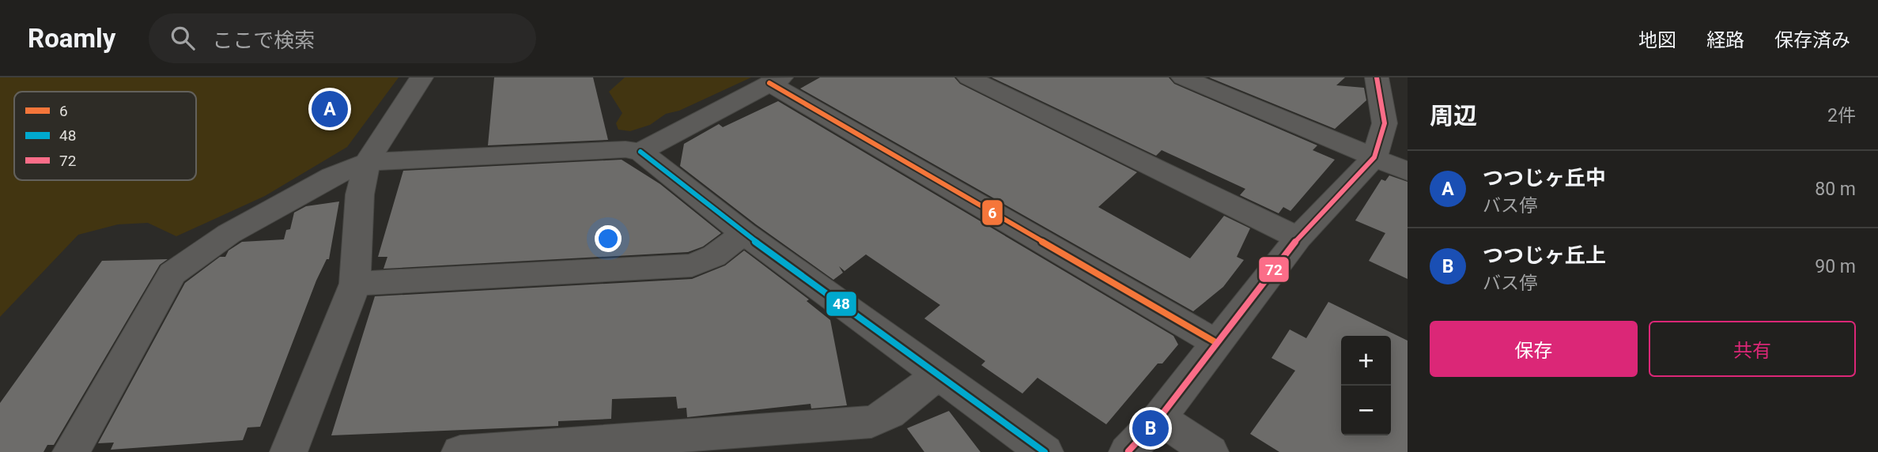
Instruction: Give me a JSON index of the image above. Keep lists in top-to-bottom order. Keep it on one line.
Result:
{"lines":["transit line 72","transit line 6","transit line 48"],"legend":["6","48","72"],"page":{"header":"Roamly","search":"ここで検索","nav":["地図","経路","保存済み"],"heading":["周辺","2件"],"pins":["A","B"],"list":[{"mark":"A","name":"つつじヶ丘中","note":"バス停","value":"80 m"},{"mark":"B","name":"つつじヶ丘上","note":"バス停","value":"90 m"}],"buttons":["保存","共有"],"map_buttons":["+","−"]}}
